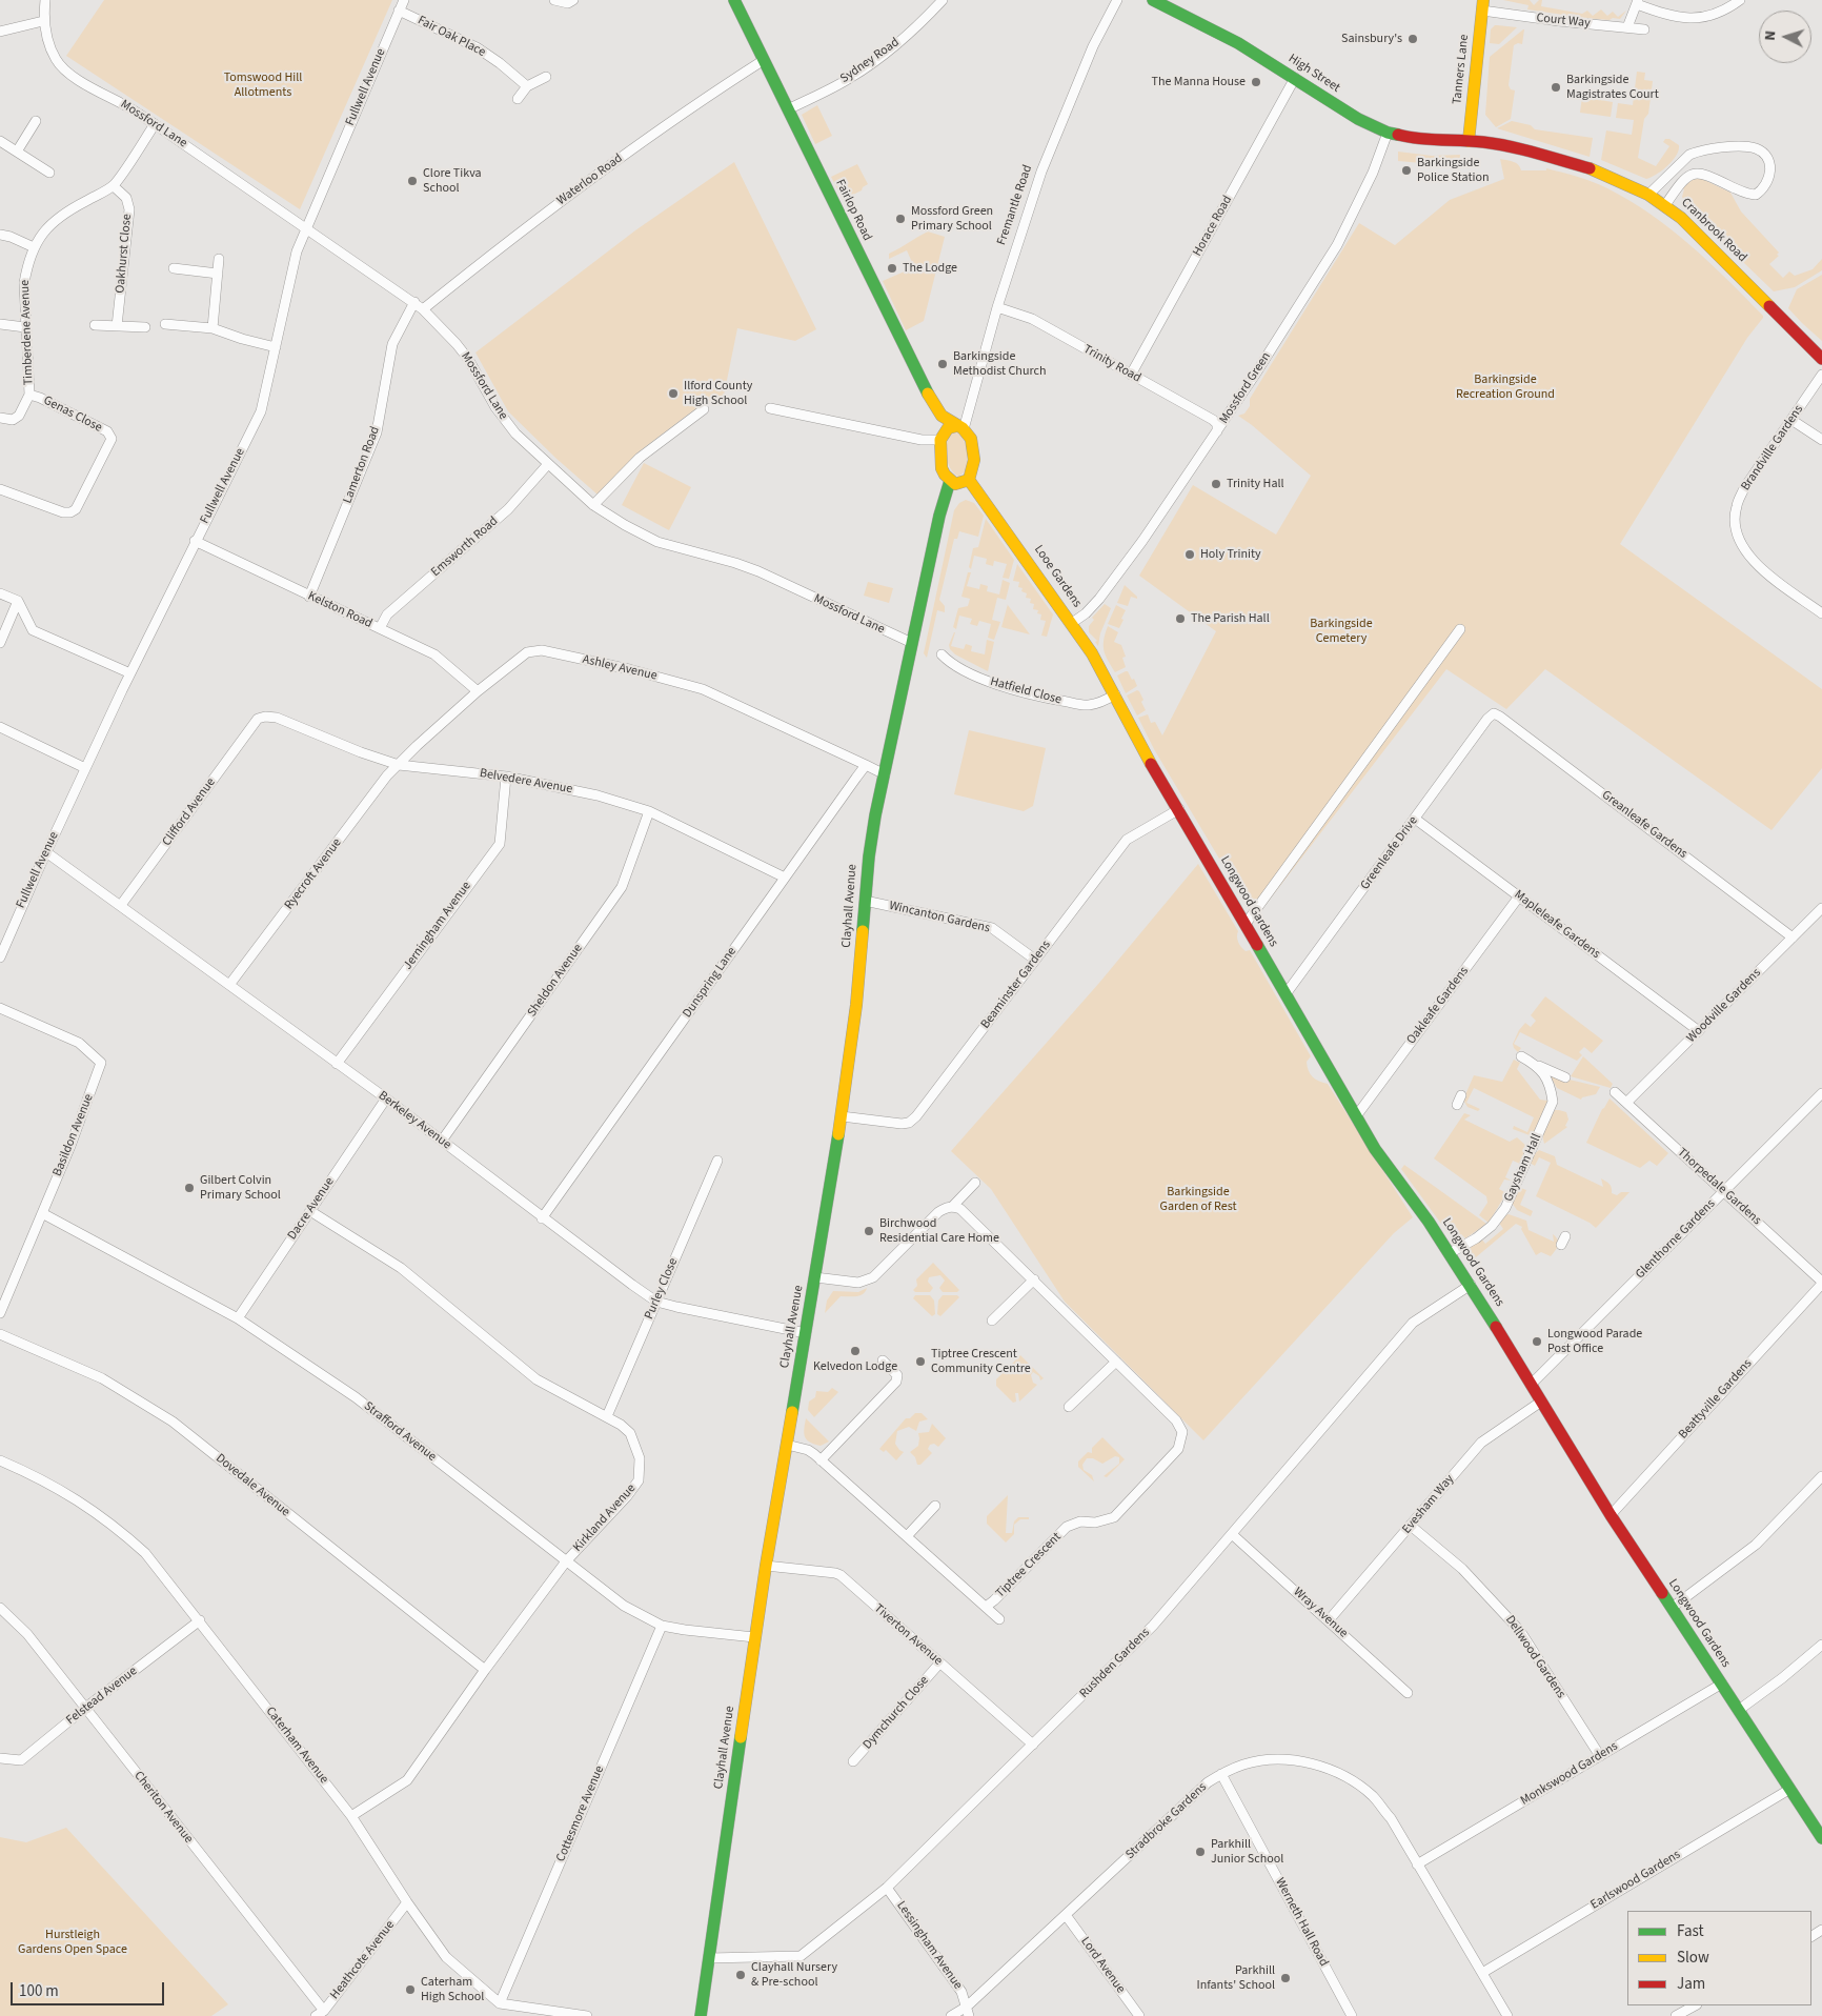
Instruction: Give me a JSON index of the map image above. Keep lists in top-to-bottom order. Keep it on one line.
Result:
{"streets":{"street":["Court Way","Fair Oak Place","Sydney Road","Tanners Lane","High Street","Fullwell Avenue","Mossford Lane","Waterloo Road","Fremantle Road","Fairlop Road","Horace Road","Cranbrook Road","Oakhurst Close","Timberdene Avenue","Trinity Road","Mossford Green","Genas Close","Brandville Gardens","Lamerton Road","Emsworth Road","Looe Gardens","Kelston Road","Ashley Avenue","Hatfield Close","Belvedere Avenue","Clifford Avenue","Greanleafe Gardens","Greenleafe Drive","Ryecroft Avenue","Longwood Gardens","Clayhall Avenue","Wincanton Gardens","Mapleleafe Gardens","Jerningham Avenue","Sheldon Avenue","Dunspring Lane","Beaminster Gardens","Oakleafe Gardens","Woodville Gardens","Berkeley Avenue","Basildon Avenue","Gaysham Hall","Thorpedale Gardens","Dacre Avenue","Glenthorne Gardens","Purley Close","Beattyville Gardens","Strafford Avenue","Dovedale Avenue","Evesham Way","Kirkland Avenue","Tiptree Crescent","Wray Avenue","Tiverton Avenue","Dellwood Gardens","Rushden Gardens","Felstead Avenue","Dymchurch Close","Caterham Avenue","Monkswood Gardens","Cheriton Avenue","Cottesmore Avenue","Stradbroke Gardens","Earlswood Gardens","Werneth Hall Road","Lessingham Avenue","Heathcote Avenue","Lord Avenue"]},"crossings":[["Court Way","Tanners Lane"],["Fair Oak Place","Fullwell Avenue"],["Sydney Road","Fairlop Road"],["Tanners Lane","High Street"],["Tanners Lane","Cranbrook Road"],["High Street","Horace Road"],["High Street","Cranbrook Road"],["High Street","Mossford Green"],["Fullwell Avenue","Mossford Lane"],["Fullwell Avenue","Kelston Road"],["Fullwell Avenue","Berkeley Avenue"],["Mossford Lane","Waterloo Road"],["Mossford Lane","Timberdene Avenue"],["Mossford Lane","Lamerton Road"],["Mossford Lane","Emsworth Road"],["Mossford Lane","Clayhall Avenue"],["Waterloo Road","Fairlop Road"],["Fremantle Road","Fairlop Road"],["Fremantle Road","Trinity Road"],["Fremantle Road","Looe Gardens"],["Fairlop Road","Looe Gardens"],["Horace Road","Trinity Road"],["Oakhurst Close","Timberdene Avenue"],["Timberdene Avenue","Genas Close"],["Trinity Road","Mossford Green"],["Mossford Green","Looe Gardens"],["Lamerton Road","Kelston Road"],["Emsworth Road","Kelston Road"],["Looe Gardens","Hatfield Close"],["Looe Gardens","Longwood Gardens"],["Kelston Road","Ashley Avenue"],["Ashley Avenue","Belvedere Avenue"],["Ashley Avenue","Ryecroft Avenue"],["Ashley Avenue","Dunspring Lane"],["Hatfield Close","Longwood Gardens"],["Belvedere Avenue","Clifford Avenue"],["Belvedere Avenue","Ryecroft Avenue"],["Belvedere Avenue","Jerningham Avenue"],["Belvedere Avenue","Sheldon Avenue"],["Belvedere Avenue","Dunspring Lane"],["Clifford Avenue","Berkeley Avenue"],["Greanleafe Gardens","Greenleafe Drive"],["Greanleafe Gardens","Woodville Gardens"],["Greenleafe Drive","Longwood Gardens"],["Greenleafe Drive","Mapleleafe Gardens"],["Ryecroft Avenue","Berkeley Avenue"],["Longwood Gardens","Beaminster Gardens"],["Longwood Gardens","Oakleafe Gardens"],["Longwood Gardens","Gaysham Hall"],["Longwood Gardens","Glenthorne Gardens"],["Longwood Gardens","Beattyville Gardens"],["Longwood Gardens","Evesham Way"],["Longwood Gardens","Rushden Gardens"],["Longwood Gardens","Monkswood Gardens"],["Longwood Gardens","Earlswood Gardens"],["Clayhall Avenue","Wincanton Gardens"],["Clayhall Avenue","Beaminster Gardens"],["Clayhall Avenue","Berkeley Avenue"],["Clayhall Avenue","Strafford Avenue"],["Clayhall Avenue","Tiptree Crescent"],["Clayhall Avenue","Tiverton Avenue"],["Clayhall Avenue","Rushden Gardens"],["Wincanton Gardens","Beaminster Gardens"],["Mapleleafe Gardens","Oakleafe Gardens"],["Mapleleafe Gardens","Woodville Gardens"],["Jerningham Avenue","Berkeley Avenue"],["Sheldon Avenue","Berkeley Avenue"],["Dunspring Lane","Berkeley Avenue"],["Woodville Gardens","Thorpedale Gardens"],["Berkeley Avenue","Dacre Avenue"],["Berkeley Avenue","Purley Close"],["Basildon Avenue","Strafford Avenue"],["Thorpedale Gardens","Glenthorne Gardens"],["Thorpedale Gardens","Beattyville Gardens"],["Dacre Avenue","Strafford Avenue"],["Dacre Avenue","Kirkland Avenue"],["Purley Close","Kirkland Avenue"],["Strafford Avenue","Kirkland Avenue"],["Strafford Avenue","Cottesmore Avenue"],["Dovedale Avenue","Kirkland Avenue"],["Evesham Way","Wray Avenue"],["Evesham Way","Dellwood Gardens"],["Kirkland Avenue","Caterham Avenue"],["Wray Avenue","Rushden Gardens"],["Tiverton Avenue","Rushden Gardens"],["Tiverton Avenue","Dymchurch Close"],["Dellwood Gardens","Monkswood Gardens"],["Rushden Gardens","Lessingham Avenue"],["Felstead Avenue","Caterham Avenue"],["Felstead Avenue","Cheriton Avenue"],["Caterham Avenue","Cottesmore Avenue"],["Caterham Avenue","Heathcote Avenue"],["Monkswood Gardens","Stradbroke Gardens"],["Cheriton Avenue","Heathcote Avenue"],["Stradbroke Gardens","Earlswood Gardens"],["Stradbroke Gardens","Werneth Hall Road"],["Stradbroke Gardens","Lessingham Avenue"],["Stradbroke Gardens","Lord Avenue"]],"parks":["Tomswood Hill Allotments","Barkingside Recreation Ground","Barkingside Cemetery","Barkingside Garden of Rest","Hurstleigh Gardens Open Space"],"places":["Sainsbury's","The Manna House","Barkingside Magistrates Court","Barkingside Police Station","Clore Tikva School","Mossford Green Primary School","The Lodge","Barkingside Methodist Church","Ilford County High School","Trinity Hall","Holy Trinity","The Parish Hall","Gilbert Colvin Primary School","Birchwood Residential Care Home","Longwood Parade Post Office","Kelvedon Lodge","Tiptree Crescent Community Centre","Parkhill Junior School","Clayhall Nursery & Pre-school","Parkhill Infants' School","Caterham High School"],"legend":["Fast","Slow","Jam"],"scale_bar":"100 m","north":"left"}
